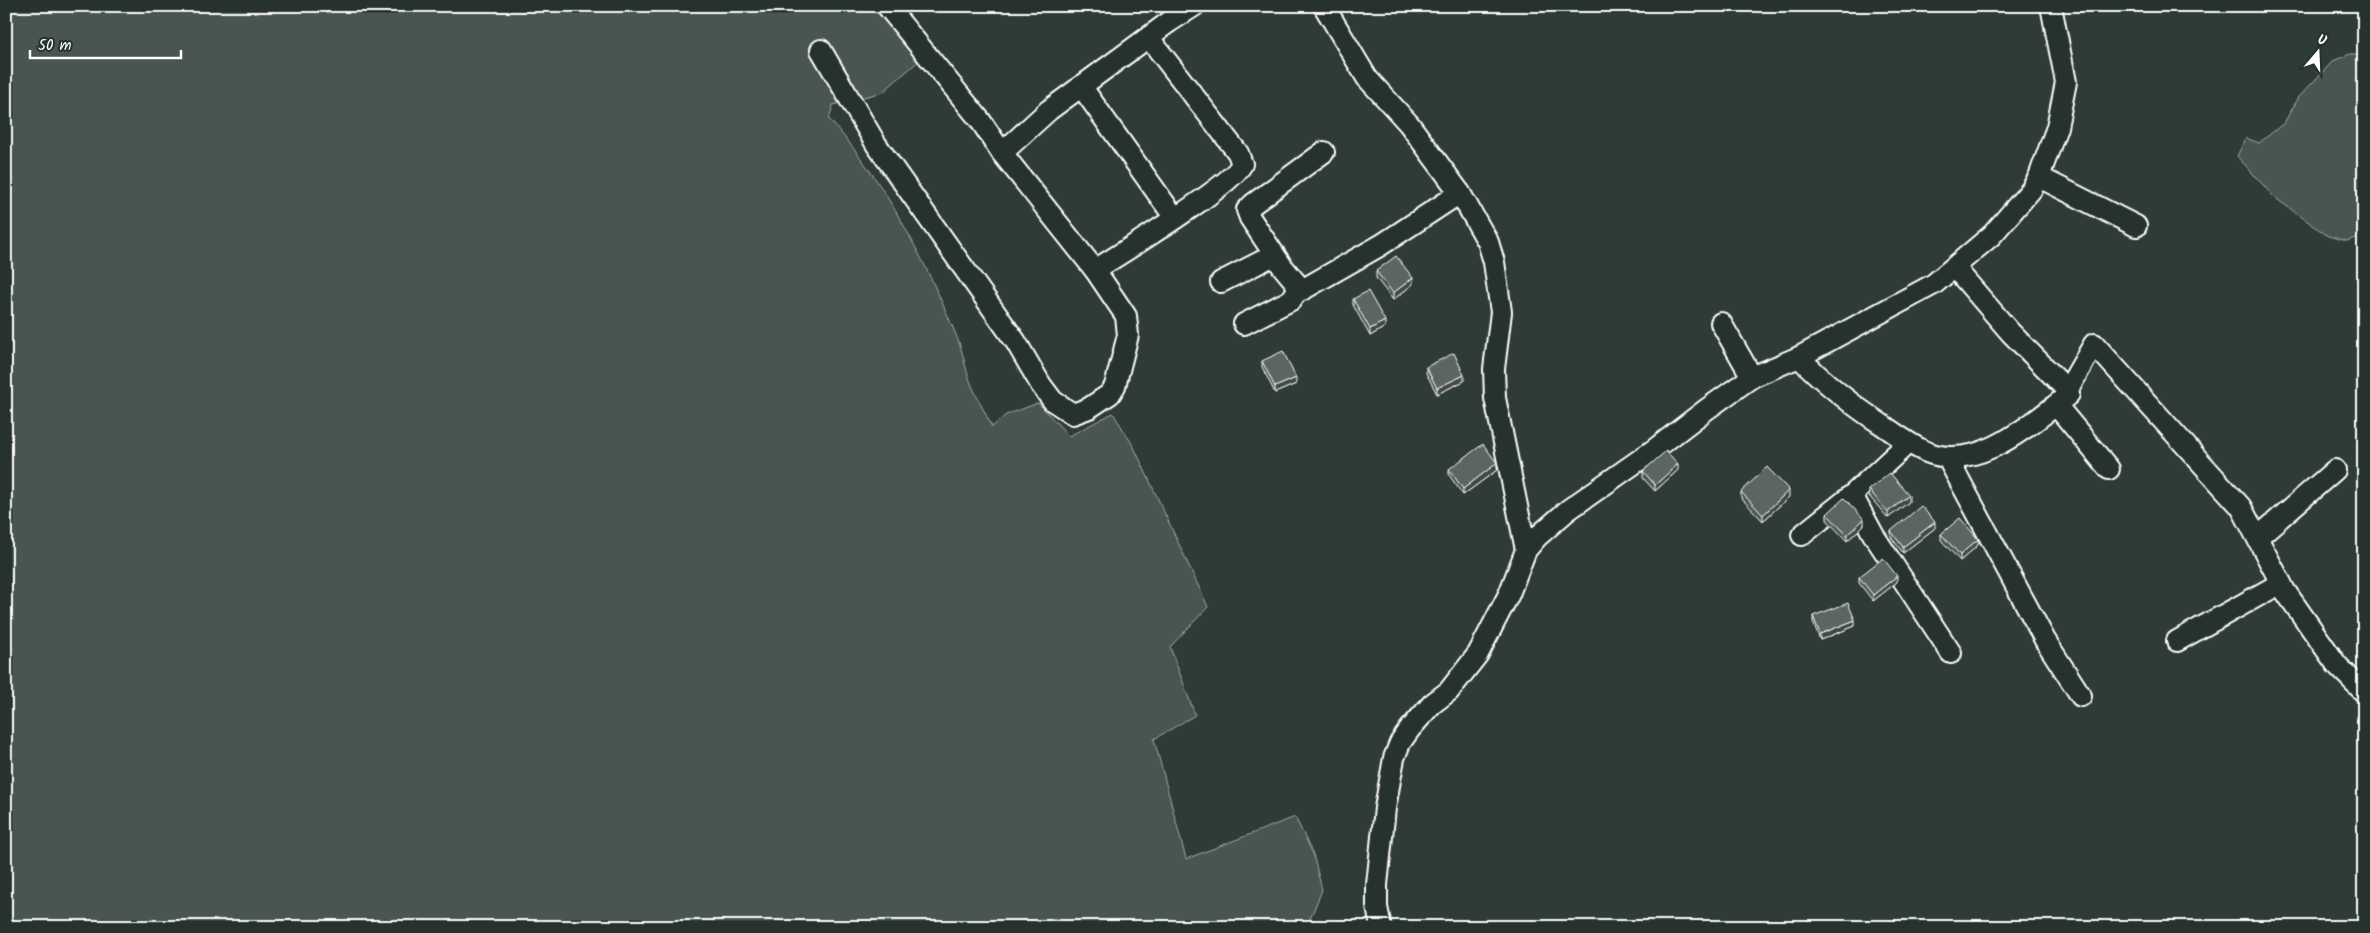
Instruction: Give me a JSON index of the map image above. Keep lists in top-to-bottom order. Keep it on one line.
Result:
{"scale_bar":"50 m","north":"top"}
